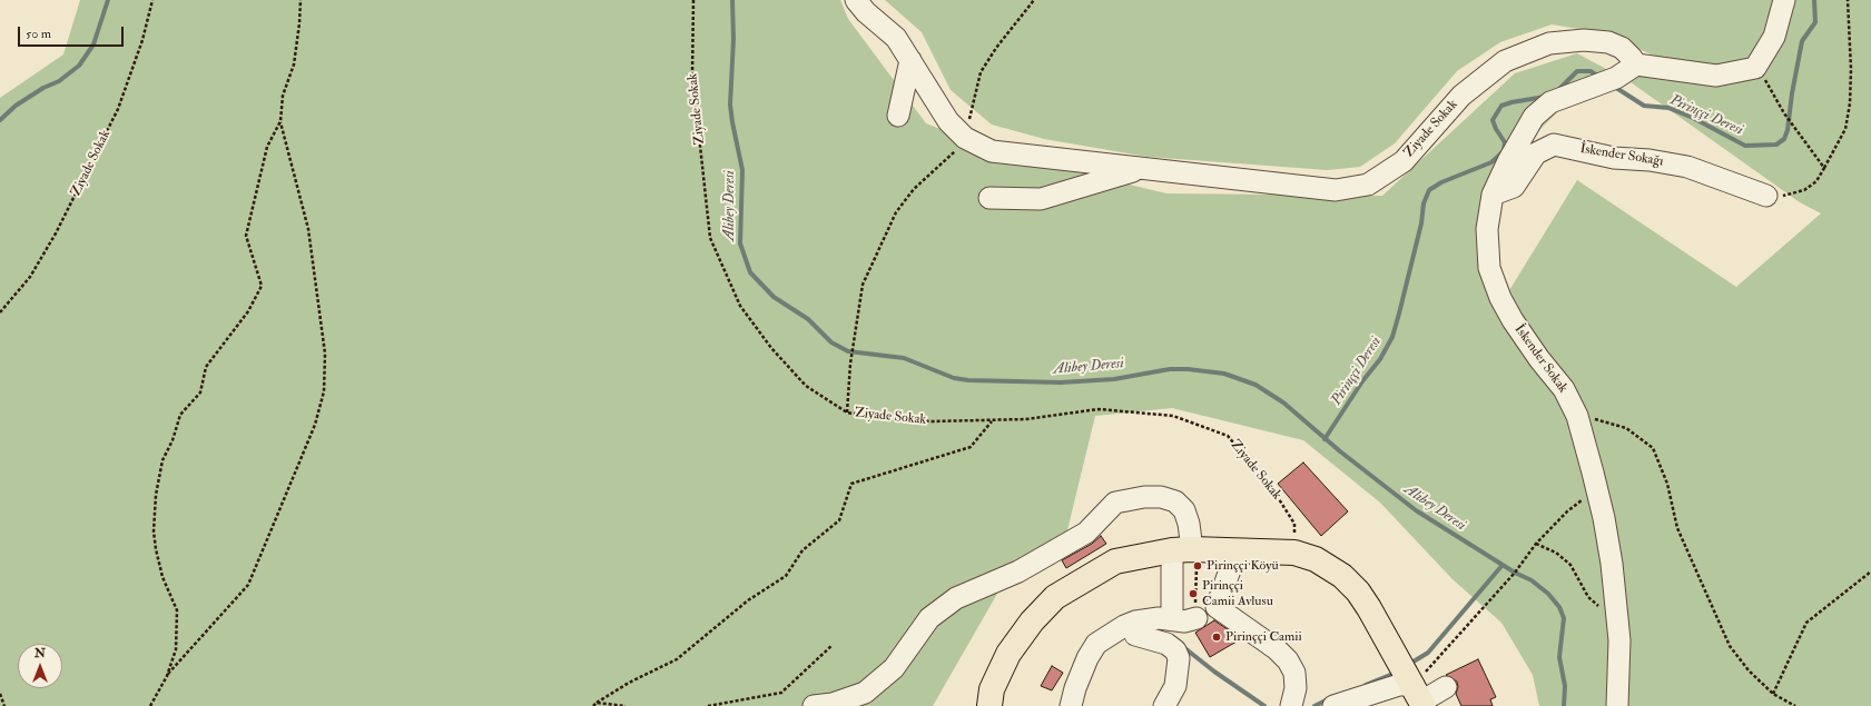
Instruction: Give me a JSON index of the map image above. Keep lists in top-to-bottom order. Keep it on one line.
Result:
{"streets":{"street":["Ziyade Sokak","İskender Sokağı","İskender Sokak"]},"crossings":[["Ziyade Sokak","İskender Sokak"],["İskender Sokağı","İskender Sokak"]],"water":["Pirinççi Deresi","Alibey Deresi"],"places":["Pirinççi Köyü","Pirinççi Camii Avlusu","Pirinççi Camii"],"scale_bar":"50 m","north":"top"}
